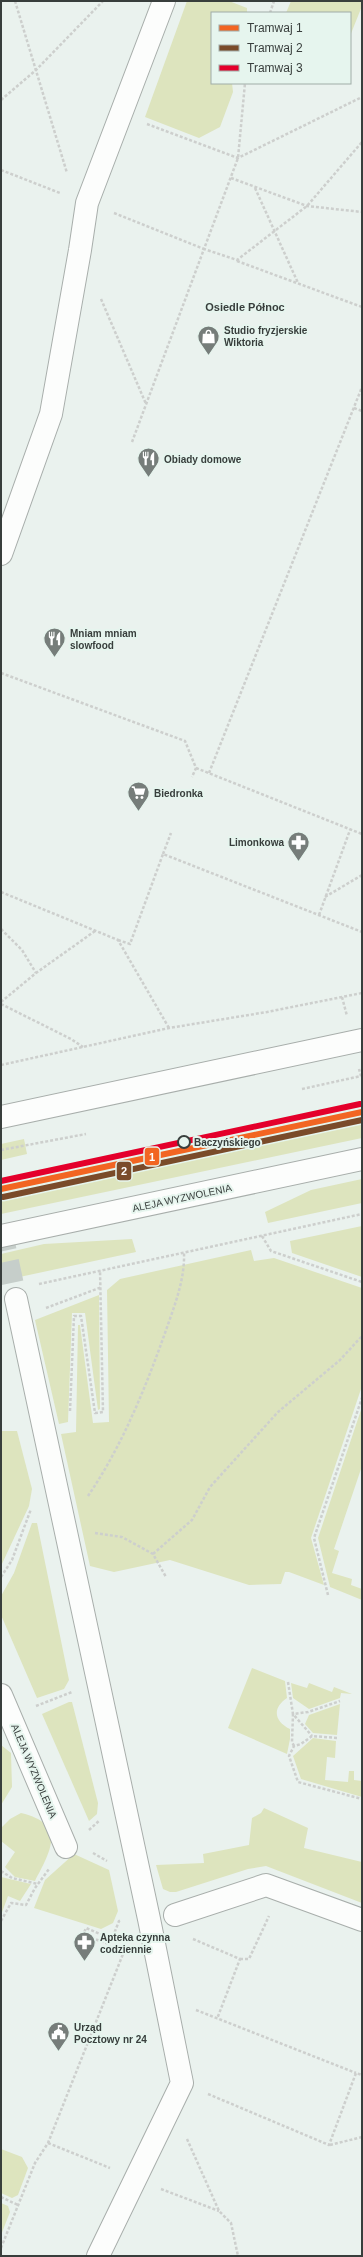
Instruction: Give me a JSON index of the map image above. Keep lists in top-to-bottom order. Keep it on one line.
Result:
{"streets":{"street":["ALEJA WYZWOLENIA"]},"districts":["Osiedle Północ"],"places":{"shop":["Studio fryzjerskie Wiktoria"],"restaurant":["Obiady domowe","Mniam mniam slowfood"],"supermarket":["Biedronka"],"pharmacy":["Limonkowa","Apteka czynna codziennie"],"other":["Baczyńskiego"],"public building":["Urząd Pocztowy nr 24"]},"lines":["tram line 3","tram line 1","tram line 2"],"legend":["Tramwaj 1","Tramwaj 2","Tramwaj 3"]}
